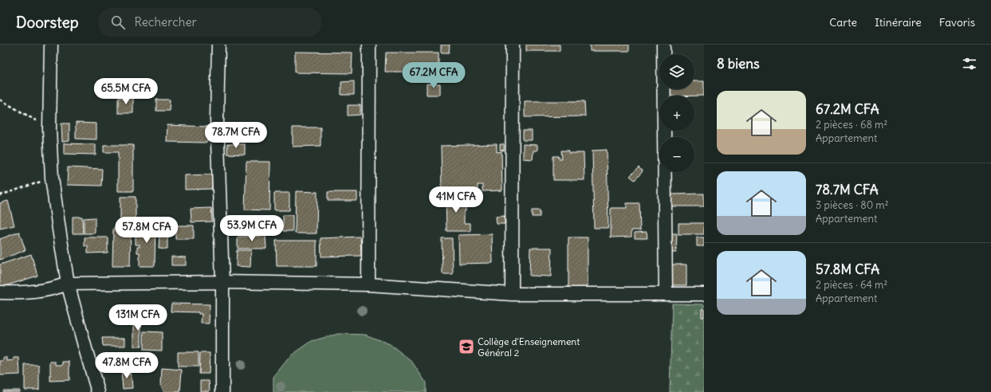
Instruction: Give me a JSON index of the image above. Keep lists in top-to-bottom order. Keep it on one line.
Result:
{"places":{"school or university":["Collège d'Enseignement Général 2"]},"page":{"header":"Doorstep","search":"Rechercher","nav":["Carte","Itinéraire","Favoris"],"heading":"8 biens","map_buttons":["+","−"],"price":["67.2M CFA","65.5M CFA","78.7M CFA","41M CFA","53.9M CFA","57.8M CFA","131M CFA","47.8M CFA"],"list":[{"name":"67.2M CFA","note":"2 pièces · 68 m² · Appartement"},{"name":"78.7M CFA","note":"3 pièces · 80 m² · Appartement"},{"name":"57.8M CFA","note":"2 pièces · 64 m² · Appartement"}]}}
